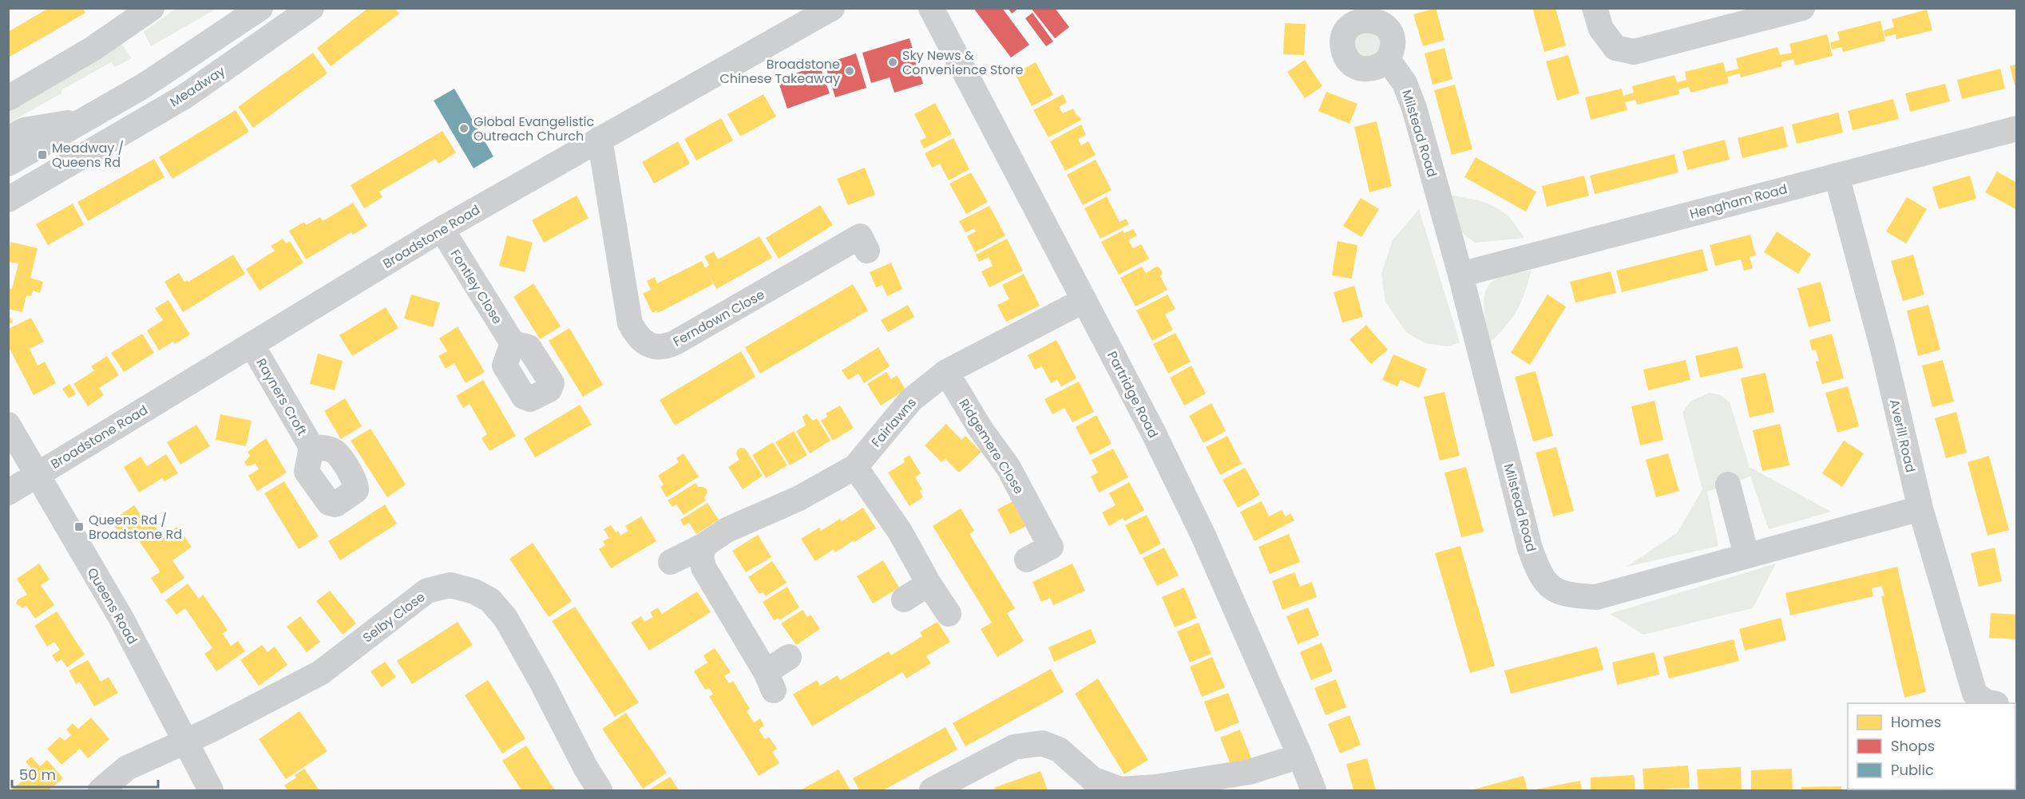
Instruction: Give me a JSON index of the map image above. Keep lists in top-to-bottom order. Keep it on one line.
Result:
{"streets":{"street":["Meadway","Milstead Road","Hengham Road","Broadstone Road","Fontley Close","Ferndown Close","Partridge Road","Rayners Croft","Fairlawns","Averill Road","Ridgemere Close","Queens Road","Selby Close"]},"crossings":[["Milstead Road","Hengham Road"],["Milstead Road","Averill Road"],["Hengham Road","Averill Road"],["Broadstone Road","Fontley Close"],["Broadstone Road","Ferndown Close"],["Broadstone Road","Rayners Croft"],["Broadstone Road","Queens Road"],["Partridge Road","Fairlawns"],["Fairlawns","Ridgemere Close"],["Queens Road","Selby Close"]],"places":{"other":["Sky News & Convenience Store","Broadstone Chinese Takeaway","Global Evangelistic Outreach Church"],"transit":["Meadway / Queens Rd","Queens Rd / Broadstone Rd"]},"legend":["Homes","Shops","Public"],"scale_bar":"50 m"}
